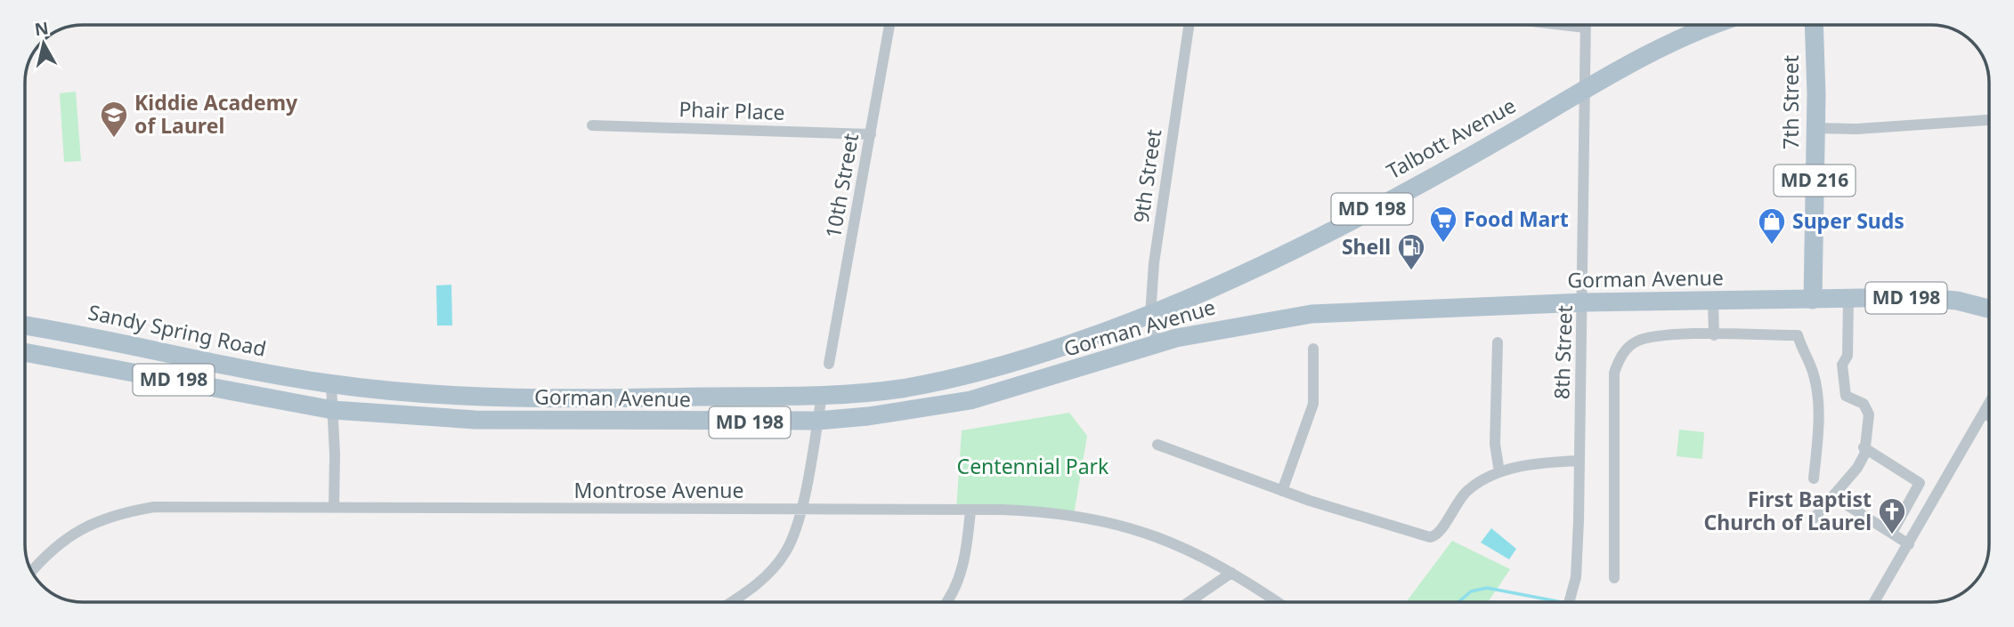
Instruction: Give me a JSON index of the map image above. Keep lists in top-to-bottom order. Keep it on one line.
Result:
{"streets":{"main road":["7th Street","Talbott Avenue","MD 216","MD 198","Gorman Avenue","Sandy Spring Road"],"street":["Phair Place","9th Street","10th Street","8th Street","Montrose Avenue"]},"crossings":[["7th Street","Gorman Avenue"],["Phair Place","10th Street"],["Talbott Avenue","9th Street"],["Talbott Avenue","Gorman Avenue"],["Talbott Avenue","8th Street"],["9th Street","Gorman Avenue"],["MD 198","Gorman Avenue"],["Gorman Avenue","Sandy Spring Road"],["Gorman Avenue","8th Street"]],"parks":["Centennial Park"],"places":{"school or university":["Kiddie Academy of Laurel"],"supermarket":["Food Mart"],"shop":["Super Suds"],"fuel station":["Shell"],"church":["First Baptist Church of Laurel"]},"north":"top"}
